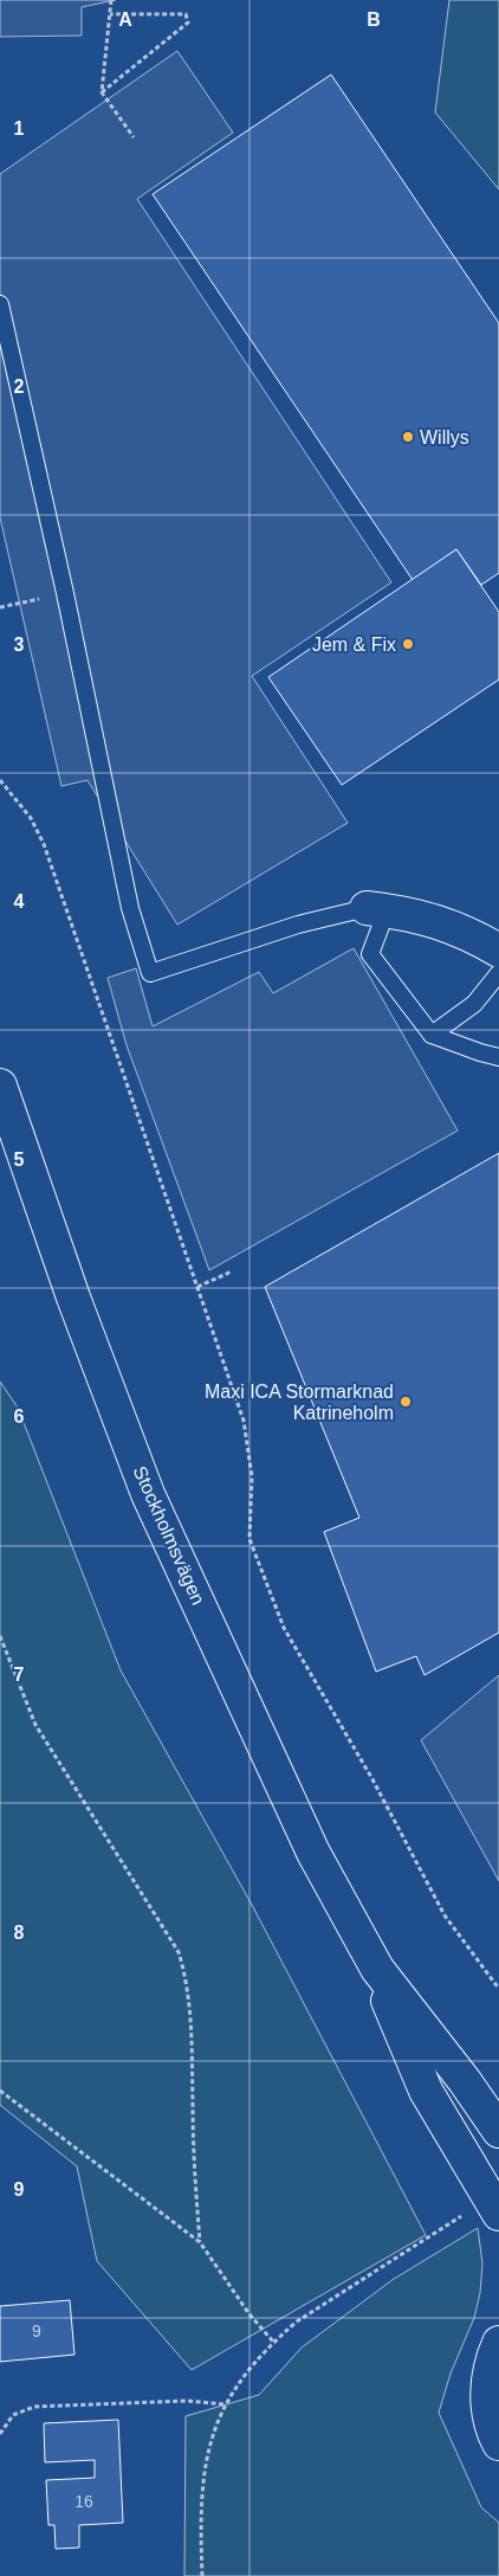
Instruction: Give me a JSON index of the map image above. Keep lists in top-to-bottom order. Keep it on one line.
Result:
{"streets":{"main road":["Stockholmsvägen"]},"places":["Willys","Jem & Fix","Maxi ICA Stormarknad Katrineholm"],"house_numbers":["9","16"],"grid":{"columns":["A","B"],"rows":["1","2","3","4","5","6","7","8","9"]}}
